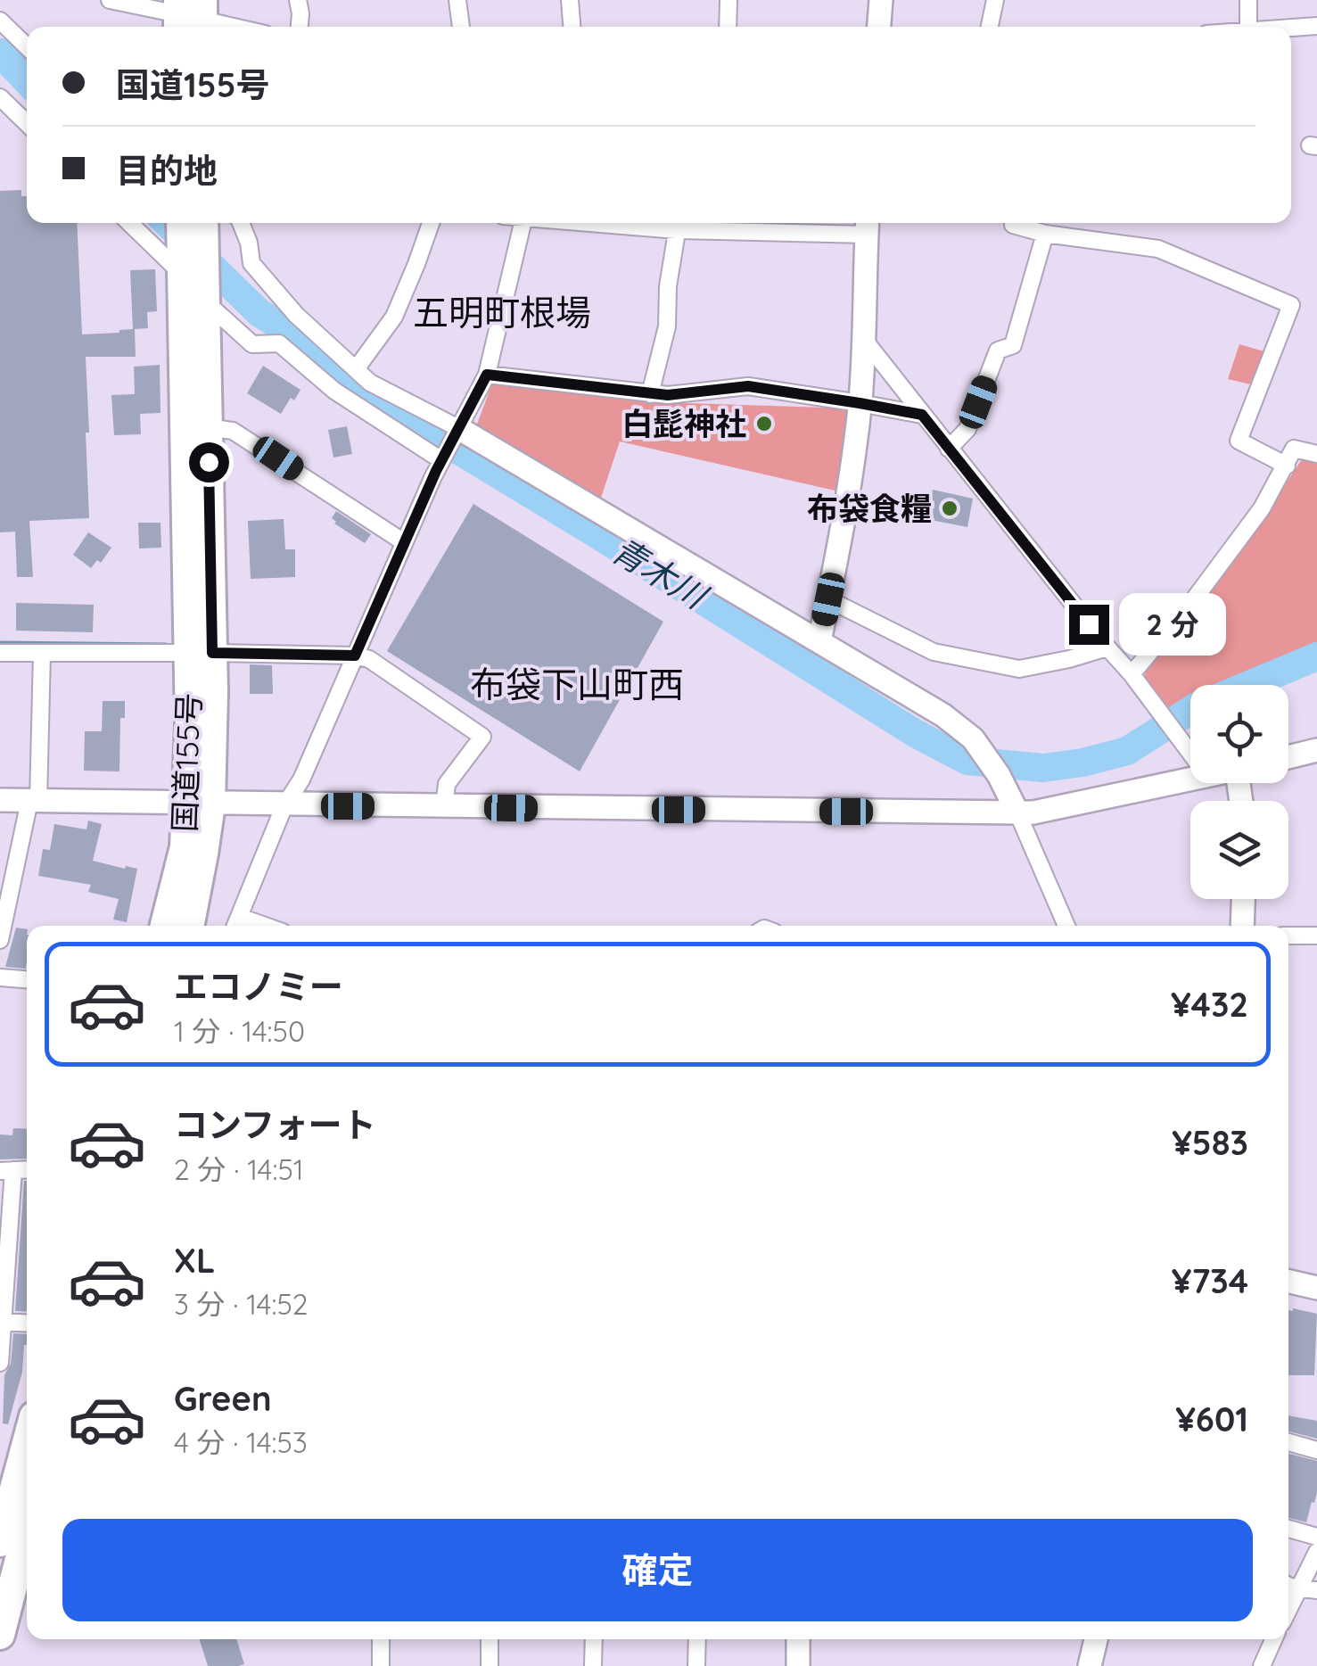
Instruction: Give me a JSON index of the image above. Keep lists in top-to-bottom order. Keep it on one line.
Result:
{"streets":{"highway":["国道155号"]},"districts":["五明町根場","布袋下山町西"],"water":["青木川"],"places":["白髭神社","布袋食糧"],"page":{"banner":["国道155号","目的地"],"bubble":"2 分","list":[{"name":"エコノミー","note":"1 分 · 14:50","value":"¥432"},{"name":"コンフォート","note":"2 分 · 14:51","value":"¥583"},{"name":"XL","note":"3 分 · 14:52","value":"¥734"},{"name":"Green","note":"4 分 · 14:53","value":"¥601"}],"buttons":"確定"}}
